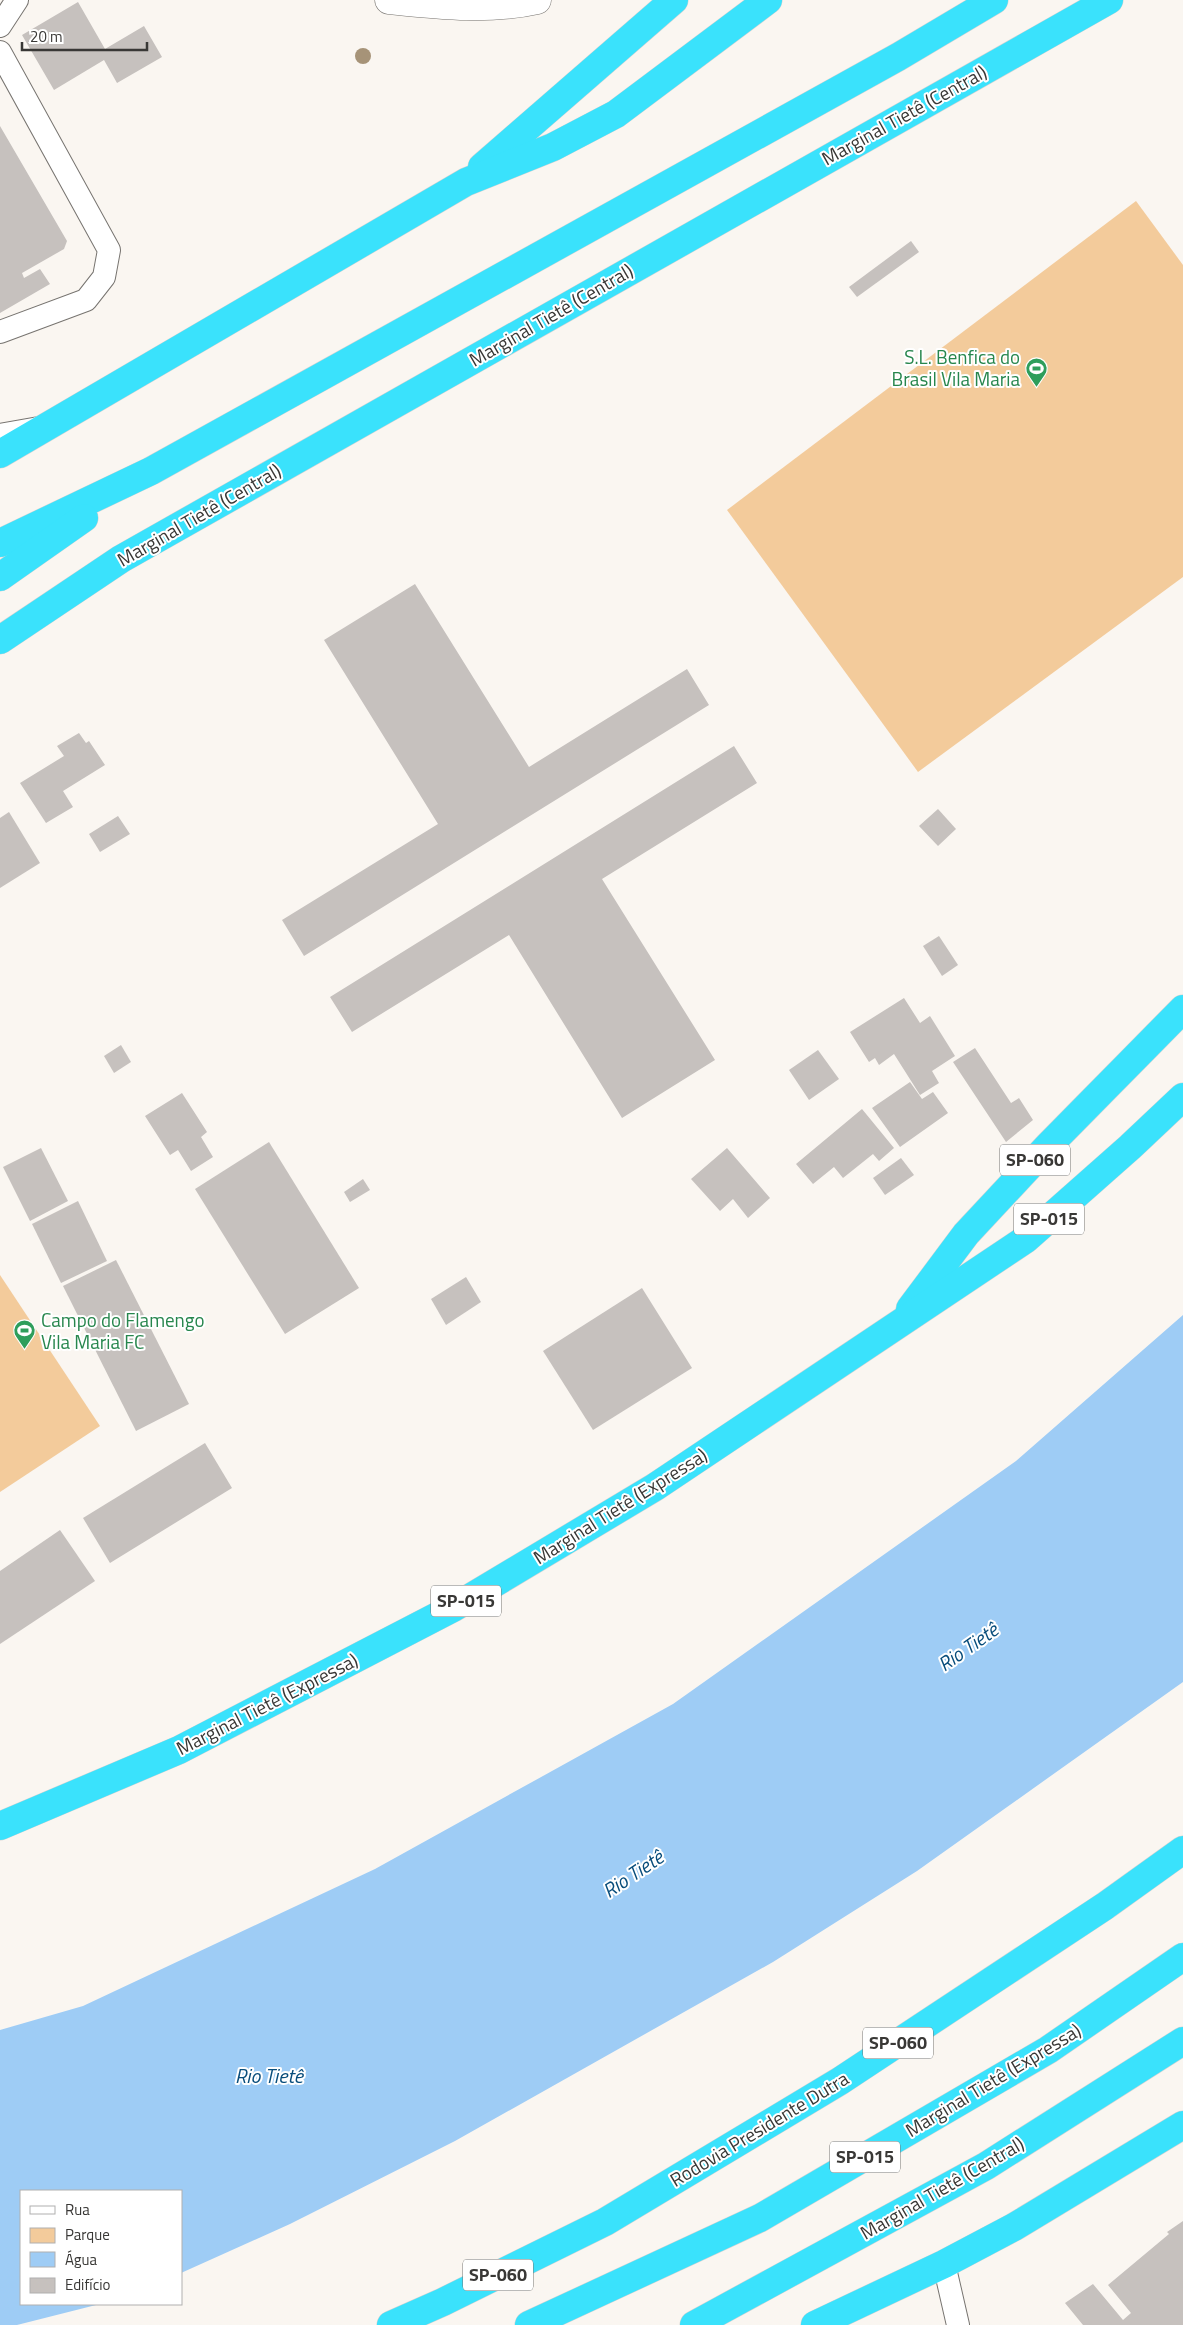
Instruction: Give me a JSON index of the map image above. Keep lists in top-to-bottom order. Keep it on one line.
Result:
{"streets":{"highway":["Marginal Tietê (Central)","SP-060","SP-015","Marginal Tietê (Expressa)","Rodovia Presidente Dutra"]},"crossings":[["SP-060","Marginal Tietê (Expressa)"]],"water":["Rio Tietê"],"places":{"sports":["S.L. Benfica do Brasil Vila Maria","Campo do Flamengo Vila Maria FC"]},"legend":["Rua","Parque","Água","Edifício"],"scale_bar":"20 m"}
